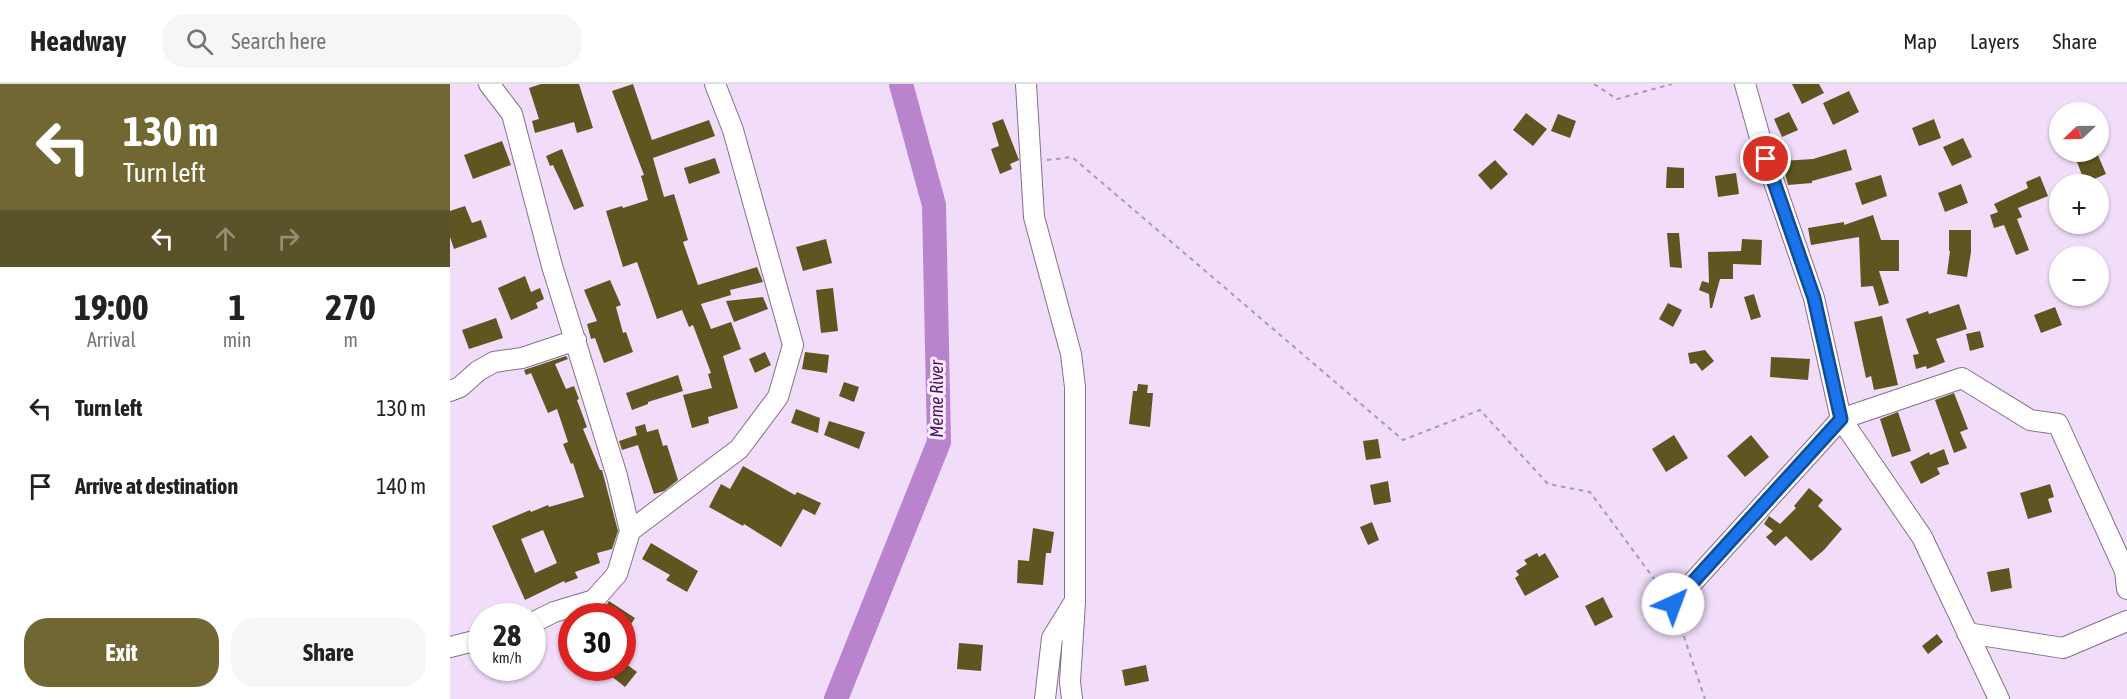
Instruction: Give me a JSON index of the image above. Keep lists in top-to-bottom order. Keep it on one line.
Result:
{"water":["Meme River"],"north":"left","page":{"header":"Headway","search":"Search here","nav":["Map","Layers","Share"],"turn":["130 m","Turn left"],"map_buttons":["+","−"],"eta":["19:00","Arrival","1","min","270","m"],"list":[{"name":"Turn left","value":"130 m"},{"name":"Arrive at destination","value":"140 m"}],"speed":"28 km/h","limit":"30","buttons":["Exit","Share"]}}
